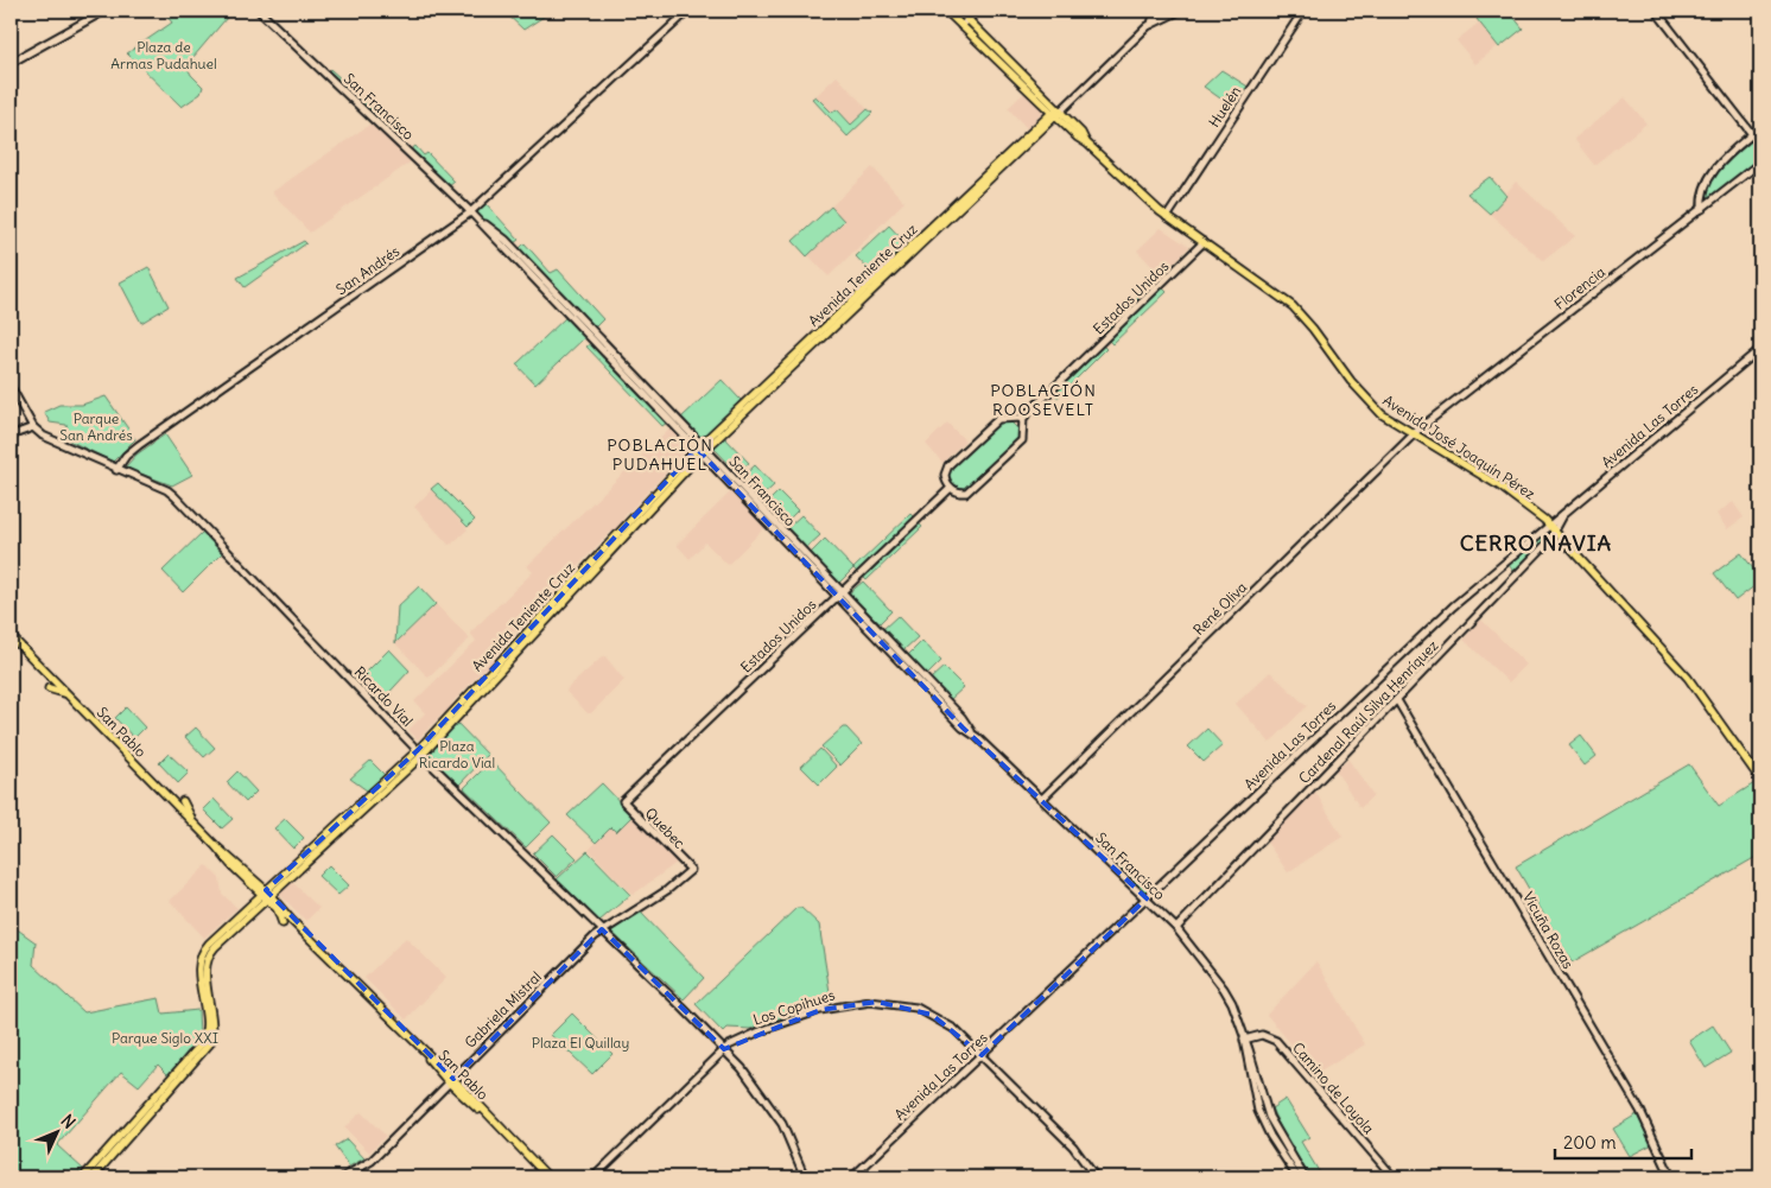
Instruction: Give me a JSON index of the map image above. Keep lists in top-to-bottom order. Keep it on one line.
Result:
{"streets":{"main road":["Avenida Teniente Cruz","Avenida José Joaquín Pérez","San Pablo"],"street":["San Francisco","Huelén","San Andrés","Florencia","Estados Unidos","Avenida Las Torres","René Oliva","Ricardo Vial","Cardenal Raúl Silva Henríquez","Quebec","Vicuña Rozas","Los Copihues","Gabriela Mistral","Camino de Loyola"]},"crossings":[["San Francisco","San Andrés"],["San Francisco","Avenida Teniente Cruz"],["San Francisco","Estados Unidos"],["San Francisco","Avenida Las Torres"],["San Francisco","René Oliva"],["San Francisco","Cardenal Raúl Silva Henríquez"],["San Francisco","Camino de Loyola"],["Huelén","Avenida José Joaquín Pérez"],["San Andrés","Ricardo Vial"],["Avenida Teniente Cruz","Avenida José Joaquín Pérez"],["Avenida Teniente Cruz","Ricardo Vial"],["Avenida Teniente Cruz","San Pablo"],["Florencia","Avenida José Joaquín Pérez"],["Florencia","René Oliva"],["Estados Unidos","Avenida José Joaquín Pérez"],["Estados Unidos","Quebec"],["Avenida Las Torres","Avenida José Joaquín Pérez"],["Avenida Las Torres","Cardenal Raúl Silva Henríquez"],["Avenida Las Torres","Los Copihues"],["Avenida José Joaquín Pérez","René Oliva"],["Avenida José Joaquín Pérez","Cardenal Raúl Silva Henríquez"],["Ricardo Vial","Los Copihues"],["Ricardo Vial","Gabriela Mistral"],["Cardenal Raúl Silva Henríquez","Vicuña Rozas"],["San Pablo","Gabriela Mistral"],["Quebec","Gabriela Mistral"]],"districts":["POBLACIÓN ROOSEVELT","POBLACIÓN PUDAHUEL","CERRO NAVIA"],"parks":["Plaza de Armas Pudahuel","Parque San Andrés","Plaza Ricardo Vial","Parque Siglo XXI","Plaza El Quillay"],"scale_bar":"200 m","north":"top right"}
